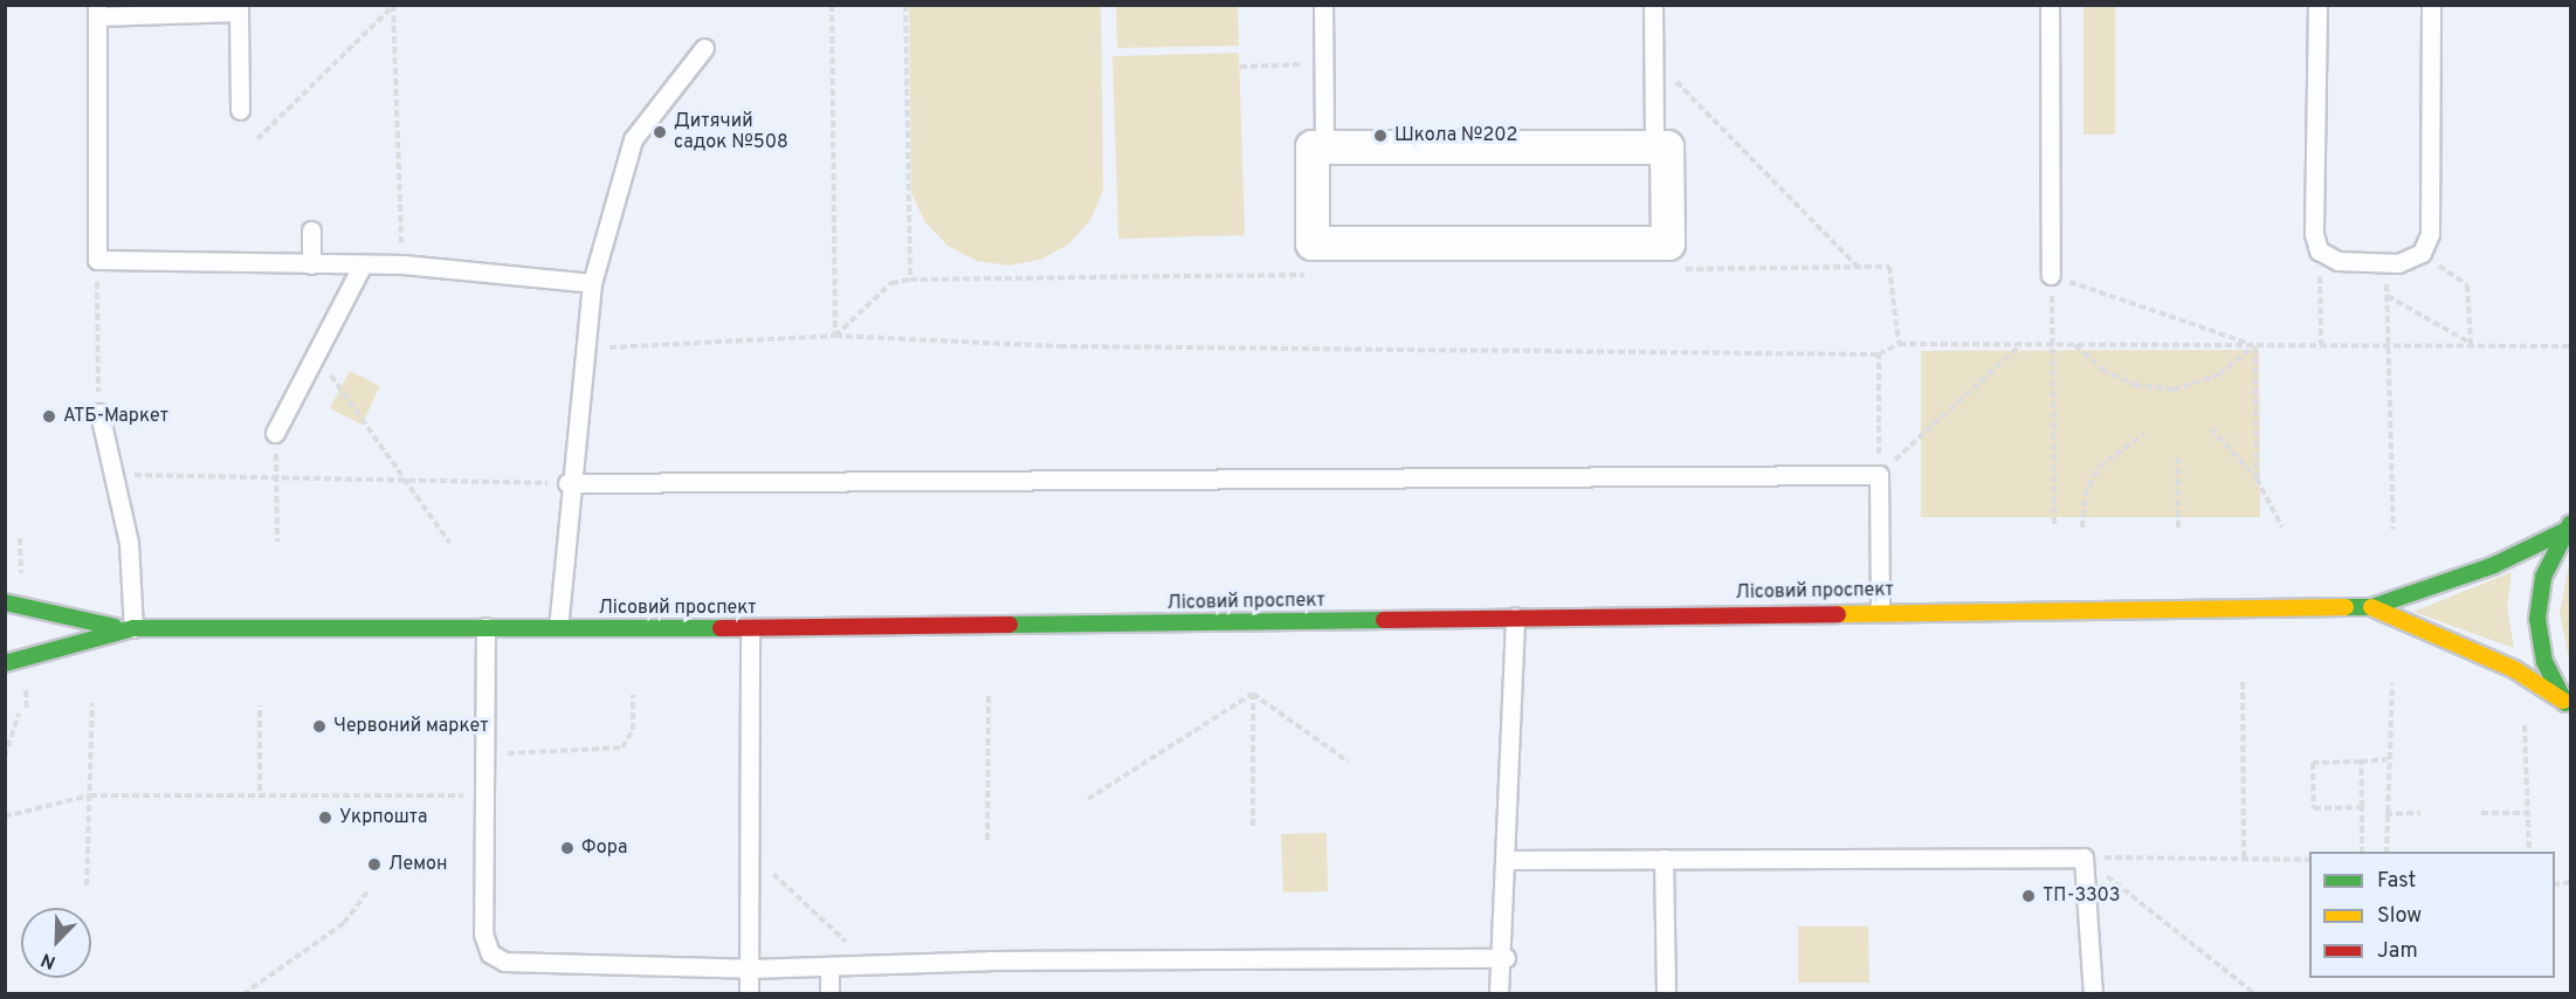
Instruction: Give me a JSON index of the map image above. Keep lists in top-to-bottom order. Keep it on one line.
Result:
{"streets":{"street":["Лісовий проспект"]},"places":["Дитячий садок №508","Школа №202","АТБ-Маркет","Червоний маркет","Укрпошта","Фора","Лемон","ТП-3303"],"legend":["Fast","Slow","Jam"],"north":"bottom left"}
